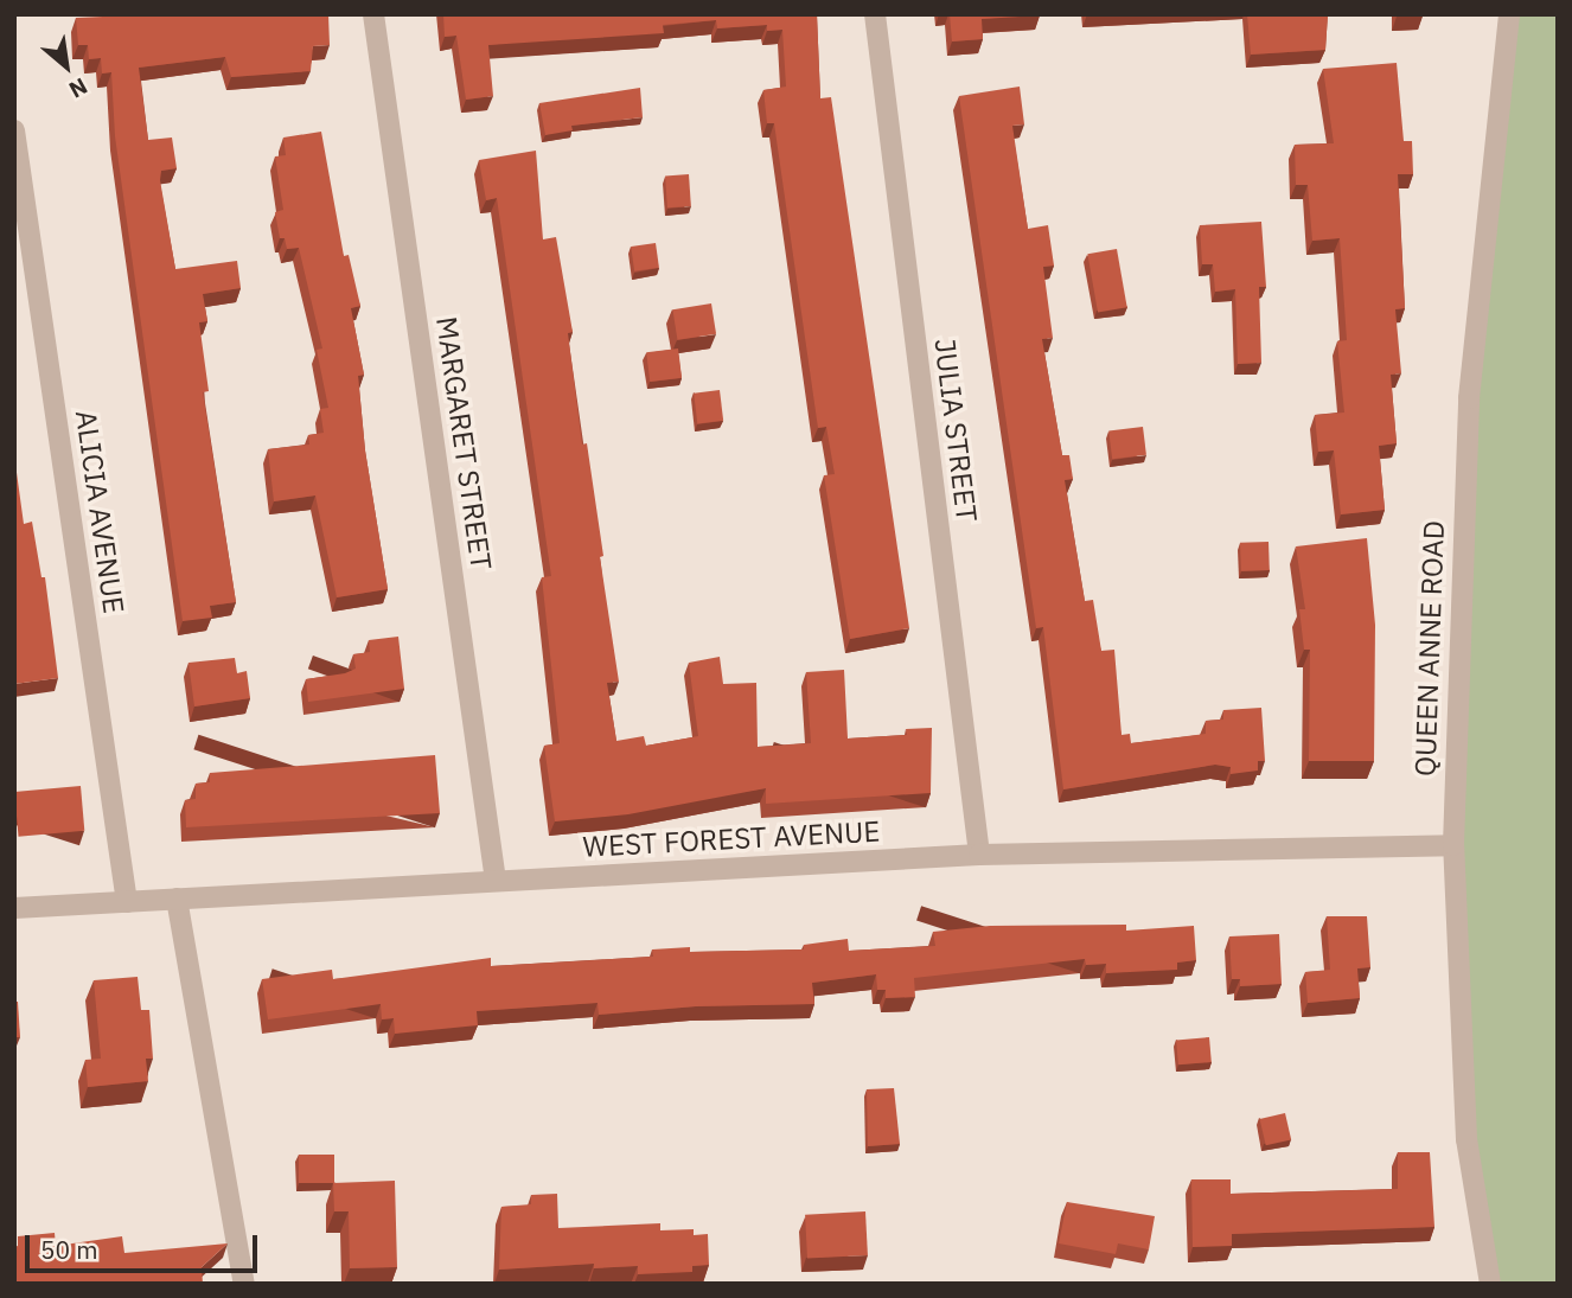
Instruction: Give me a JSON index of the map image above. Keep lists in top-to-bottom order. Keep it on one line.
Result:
{"streets":{"street":["JULIA STREET","MARGARET STREET","ALICIA AVENUE","QUEEN ANNE ROAD","WEST FOREST AVENUE"]},"crossings":[["JULIA STREET","WEST FOREST AVENUE"],["MARGARET STREET","WEST FOREST AVENUE"],["ALICIA AVENUE","WEST FOREST AVENUE"],["QUEEN ANNE ROAD","WEST FOREST AVENUE"]],"scale_bar":"50 m","north":"bottom right"}
